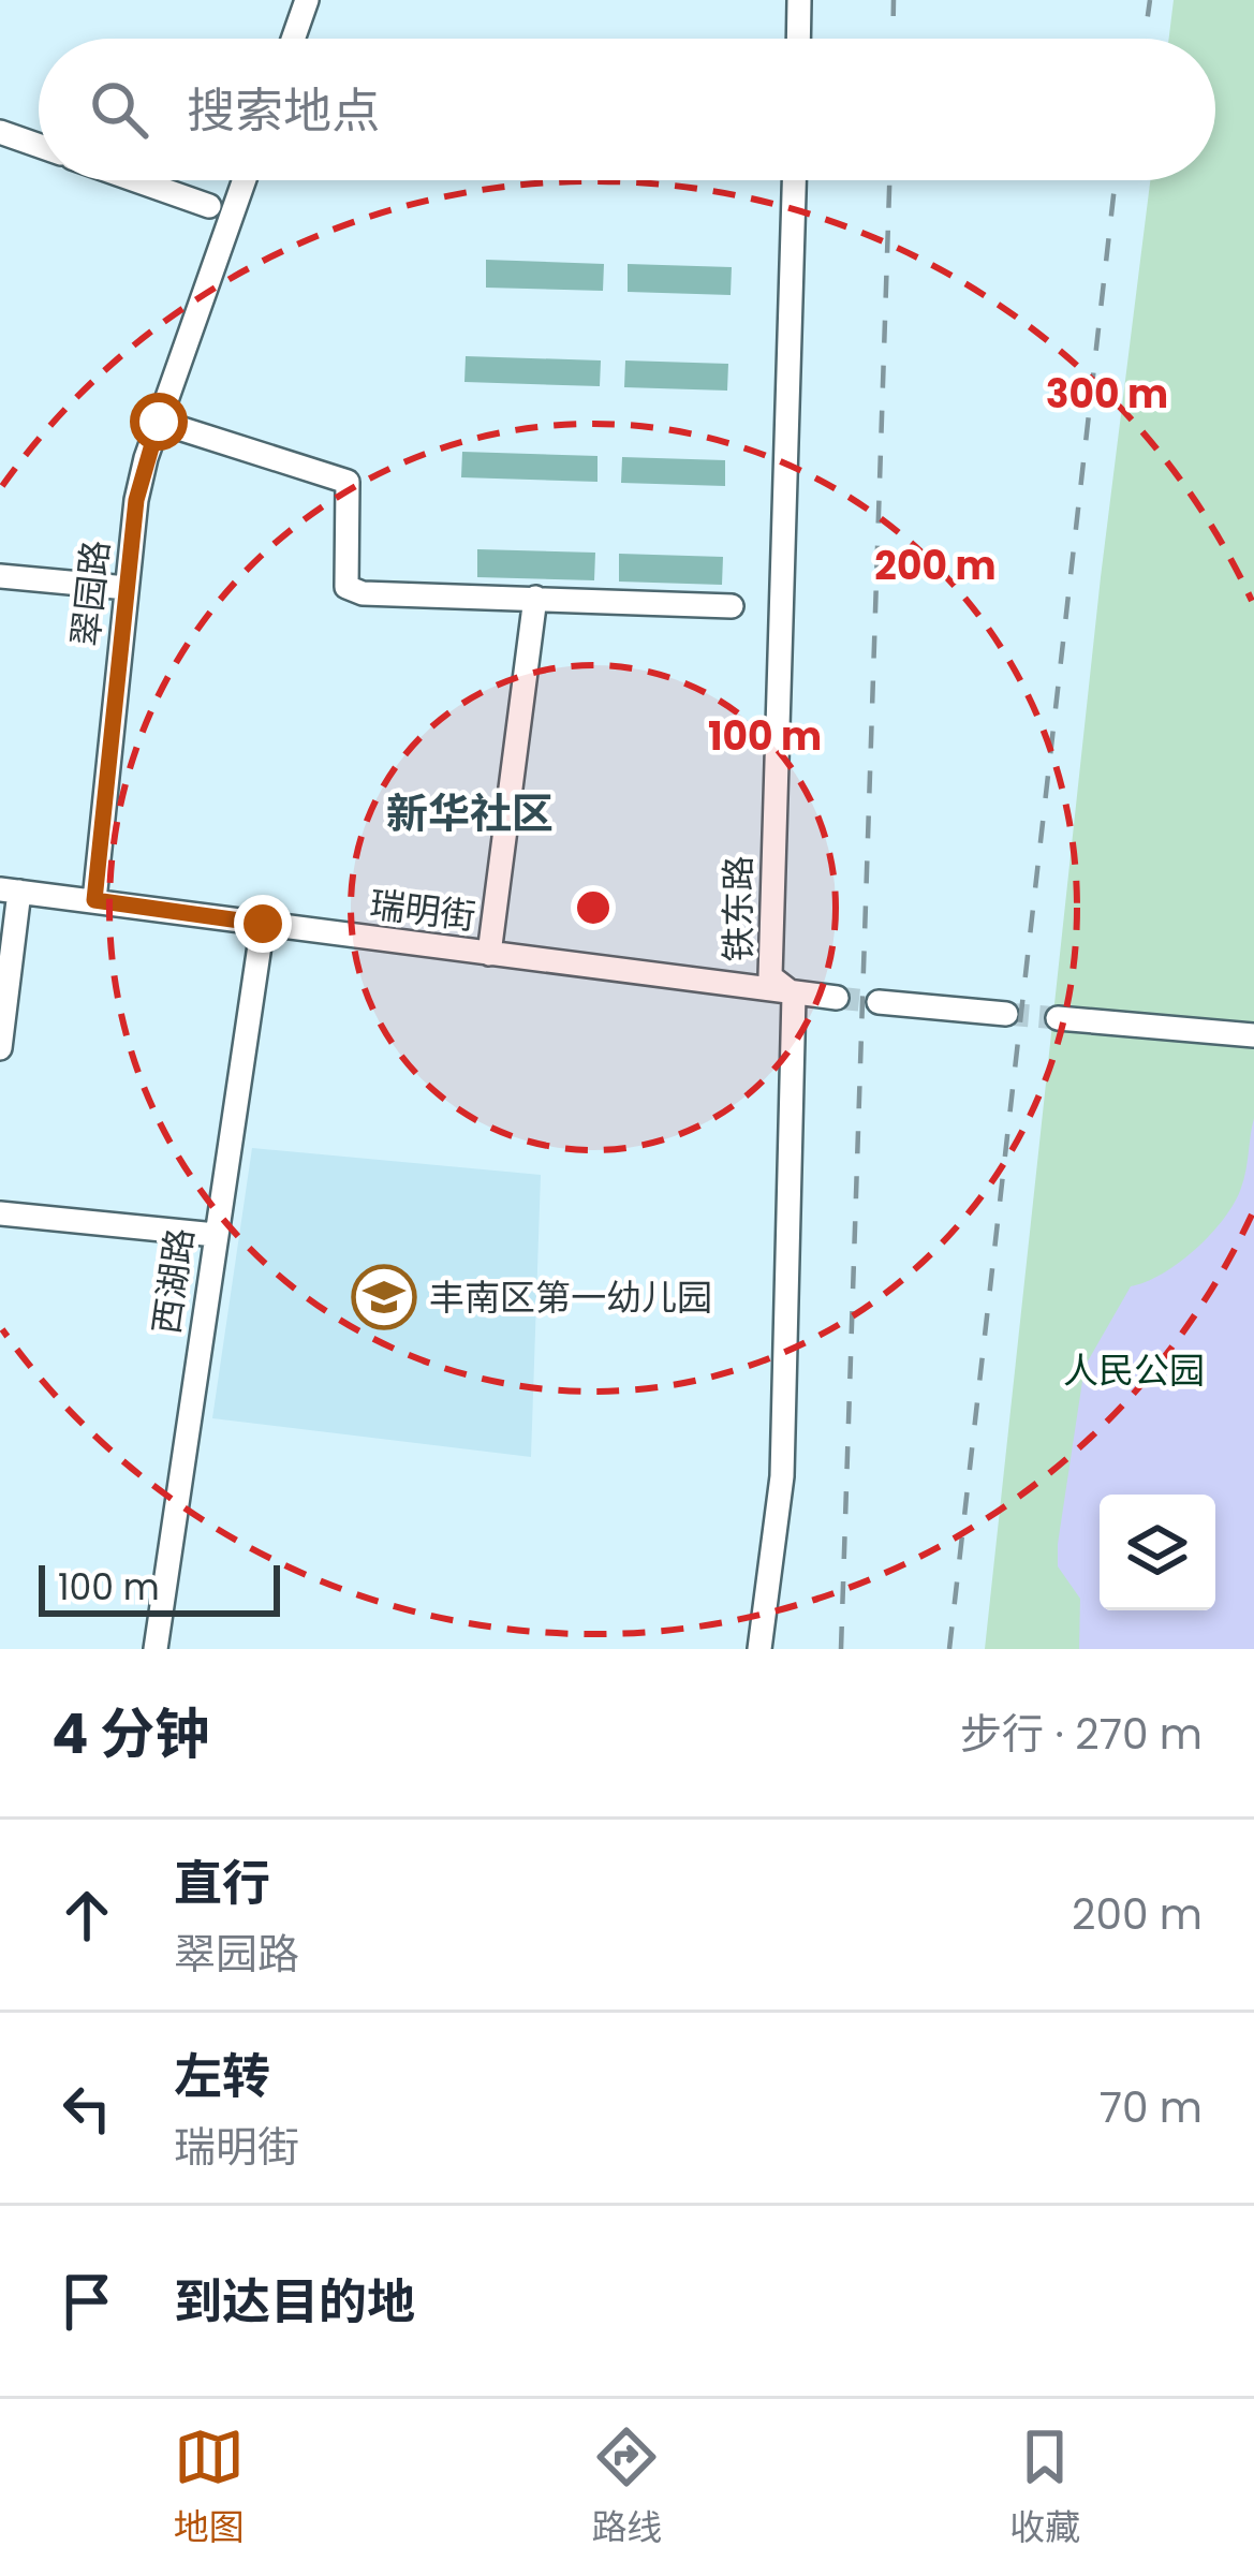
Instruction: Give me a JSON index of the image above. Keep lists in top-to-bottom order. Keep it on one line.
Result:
{"streets":{"street":["翠园路","铁东路","瑞明街","西湖路"]},"crossings":[["翠园路","瑞明街"],["铁东路","瑞明街"],["瑞明街","西湖路"]],"districts":["新华社区"],"parks":["人民公园"],"places":{"school or university":["丰南区第一幼儿园"]},"scale_bar":"100 m","page":{"search":"搜索地点","scale":"100 m","heading":["4 分钟","步行 · 270 m"],"list":[["直行","翠园路","200 m"],["左转","瑞明街","70 m"],"到达目的地"],"nav":["地图","路线","收藏"]},"rings":["300 m","200 m","100 m"]}
